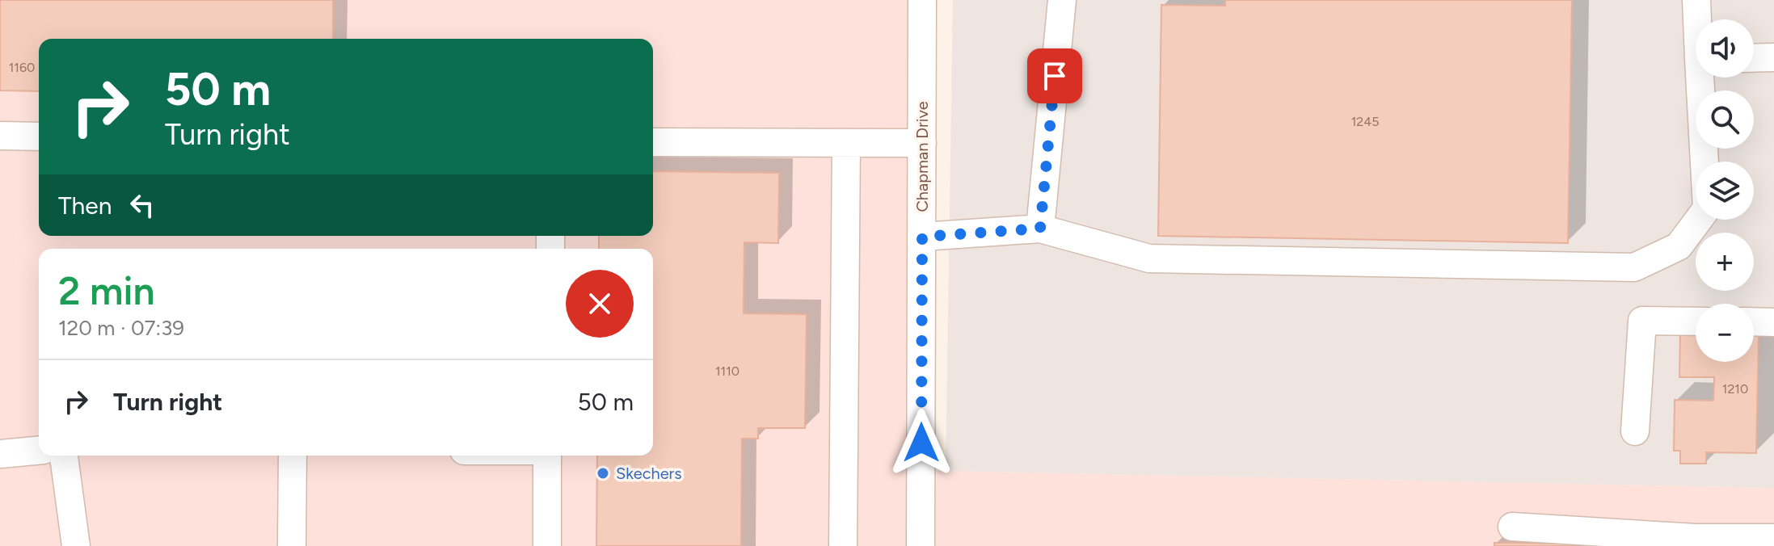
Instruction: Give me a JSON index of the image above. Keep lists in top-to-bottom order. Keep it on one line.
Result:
{"streets":{"street":["Chapman Drive"]},"places":["Skechers"],"house_numbers":["1160","1245","1110","1210"],"page":{"map_buttons":["+","−"],"turn":["50 m","Turn right"],"then":"Then","heading":["2 min","120 m · 07:39"],"list":[{"name":"Turn right","value":"50 m"}]}}
